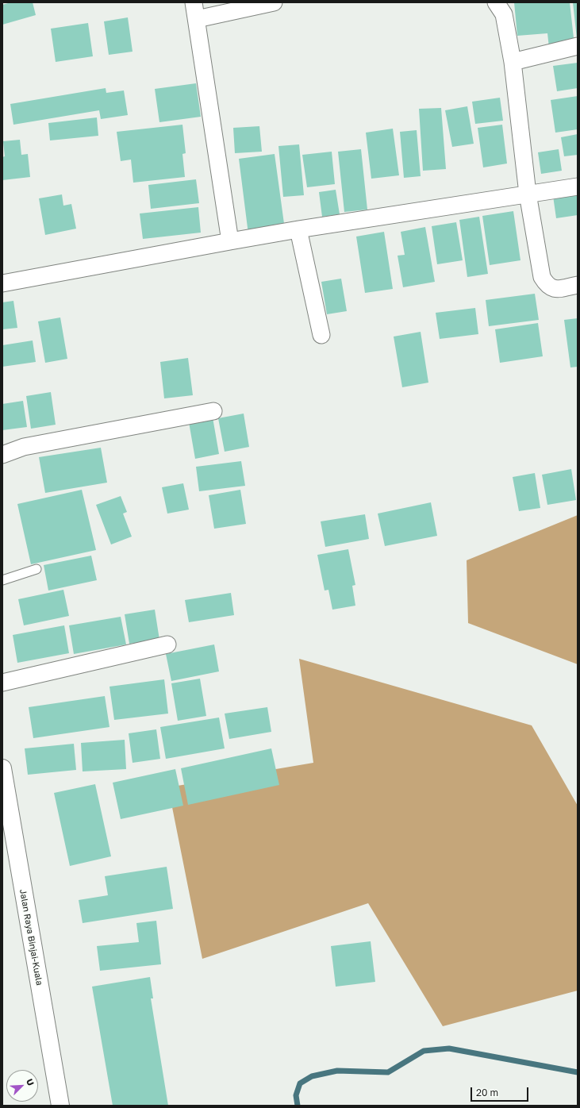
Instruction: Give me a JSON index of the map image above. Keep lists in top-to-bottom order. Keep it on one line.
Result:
{"streets":{"main road":["Jalan Raya Binjai-Kuala"]},"scale_bar":"20 m","north":"top right"}
